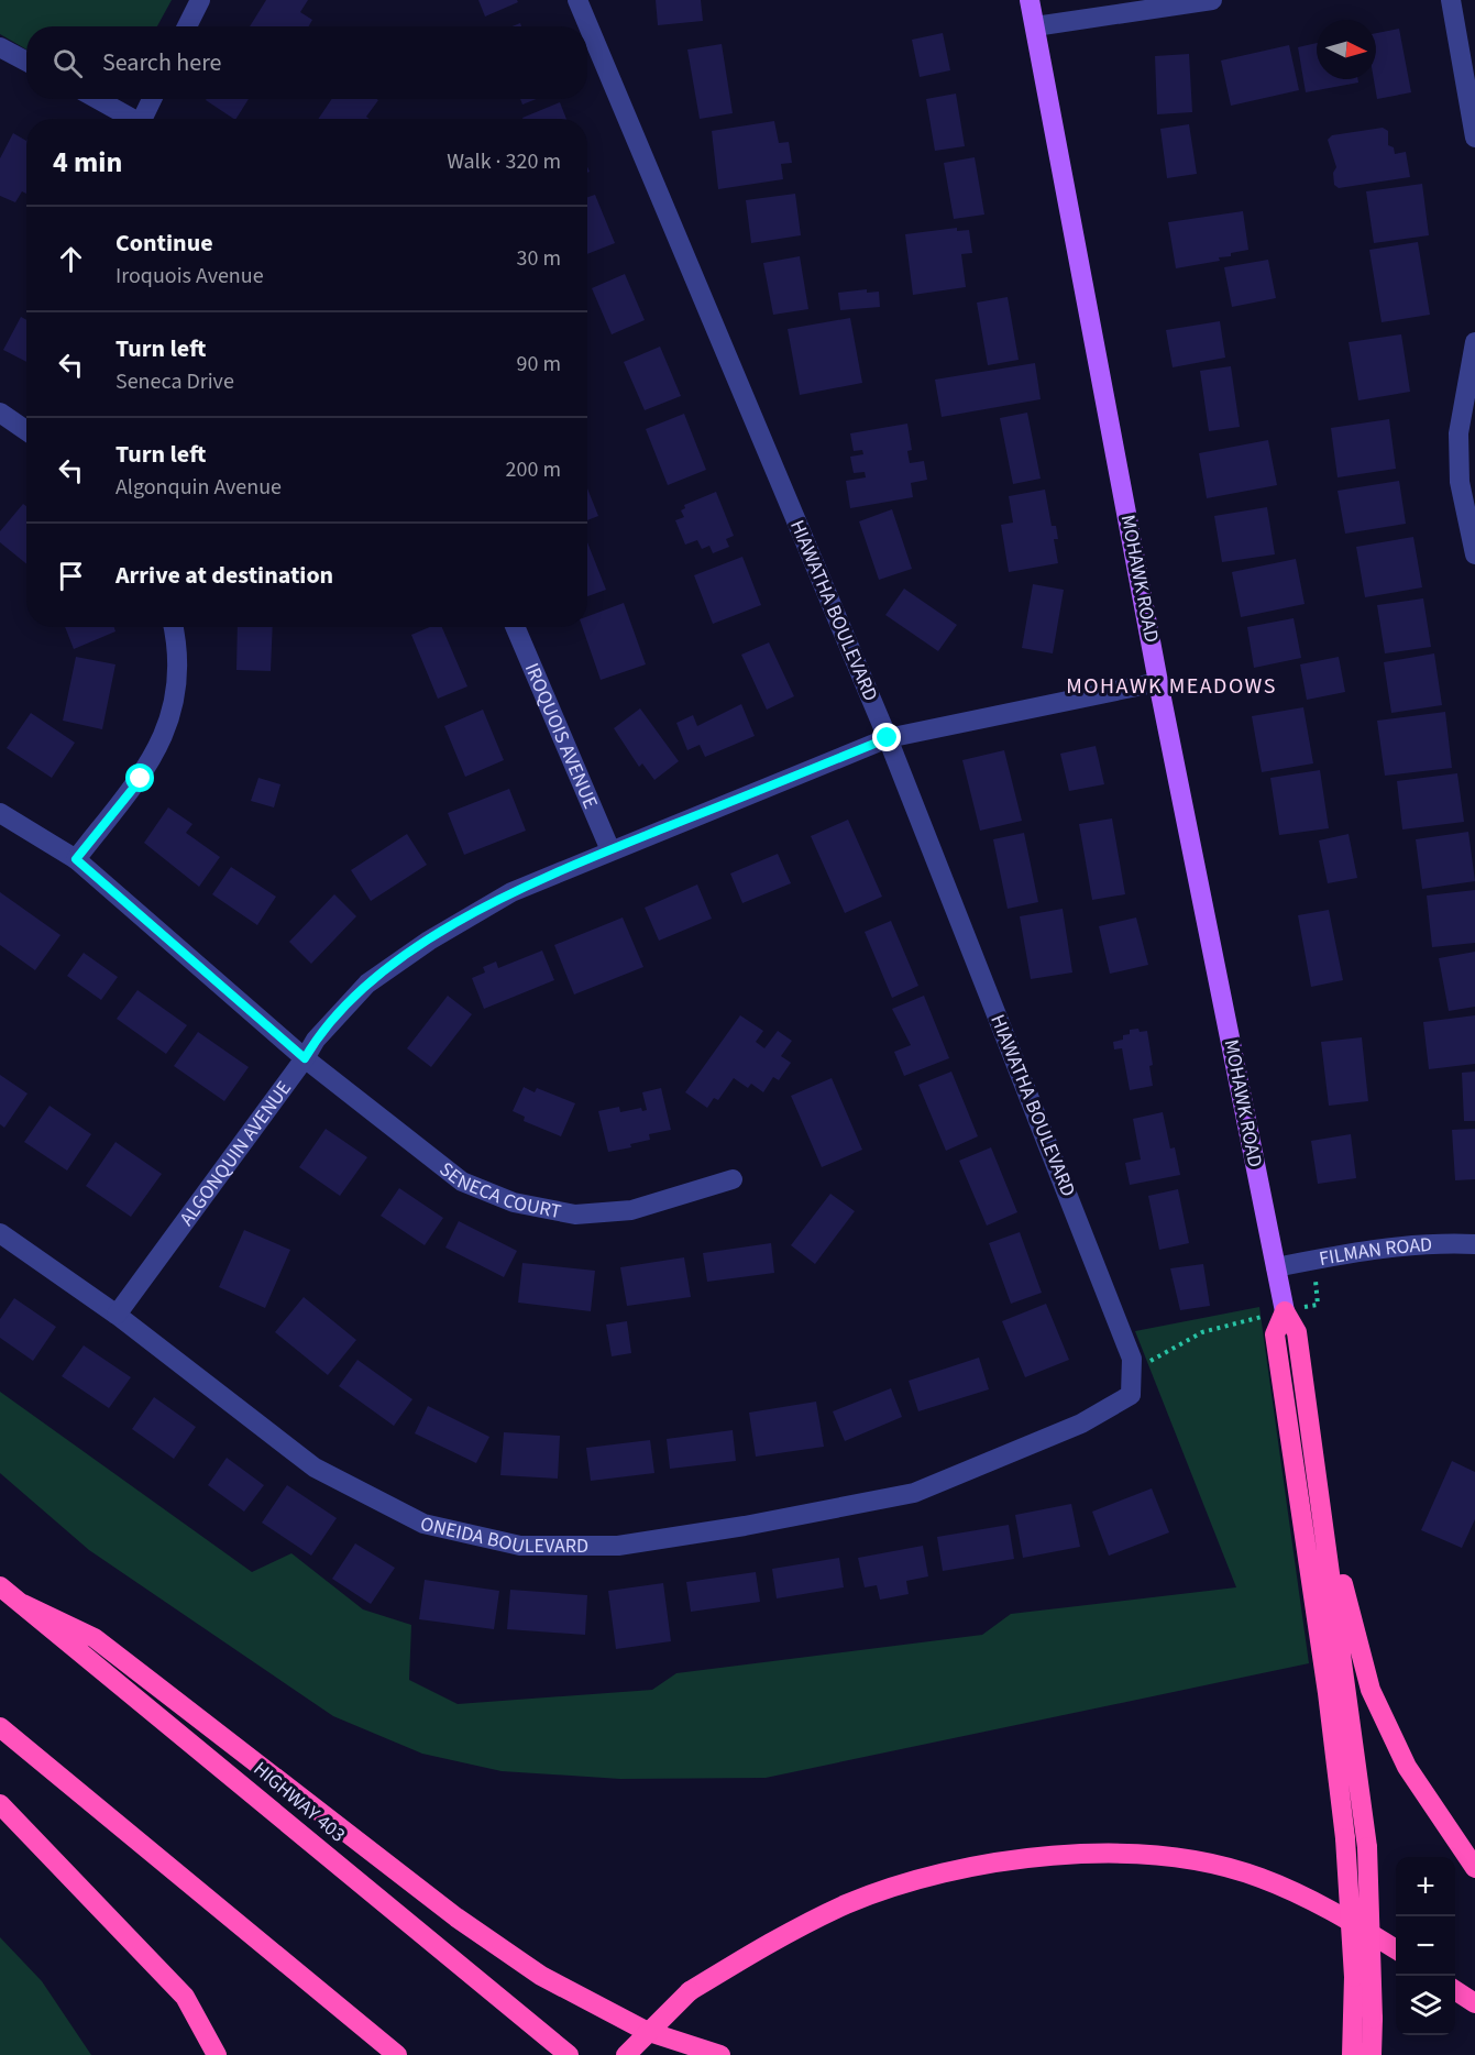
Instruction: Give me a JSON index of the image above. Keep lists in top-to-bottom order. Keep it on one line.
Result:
{"streets":{"highway":["HIGHWAY 403"],"main road":["MOHAWK ROAD"],"street":["HIAWATHA BOULEVARD","IROQUOIS AVENUE","ALGONQUIN AVENUE","SENECA COURT","FILMAN ROAD","ONEIDA BOULEVARD"]},"crossings":[["MOHAWK ROAD","ALGONQUIN AVENUE"],["MOHAWK ROAD","FILMAN ROAD"],["HIAWATHA BOULEVARD","ALGONQUIN AVENUE"],["HIAWATHA BOULEVARD","ONEIDA BOULEVARD"],["IROQUOIS AVENUE","ALGONQUIN AVENUE"],["ALGONQUIN AVENUE","SENECA COURT"],["ALGONQUIN AVENUE","ONEIDA BOULEVARD"]],"districts":["MOHAWK MEADOWS"],"north":"right","page":{"search":"Search here","heading":["4 min","Walk · 320 m"],"list":[["Continue","Iroquois Avenue","30 m"],["Turn left","Seneca Drive","90 m"],["Turn left","Algonquin Avenue","200 m"],"Arrive at destination"],"map_buttons":["+","−"]}}
